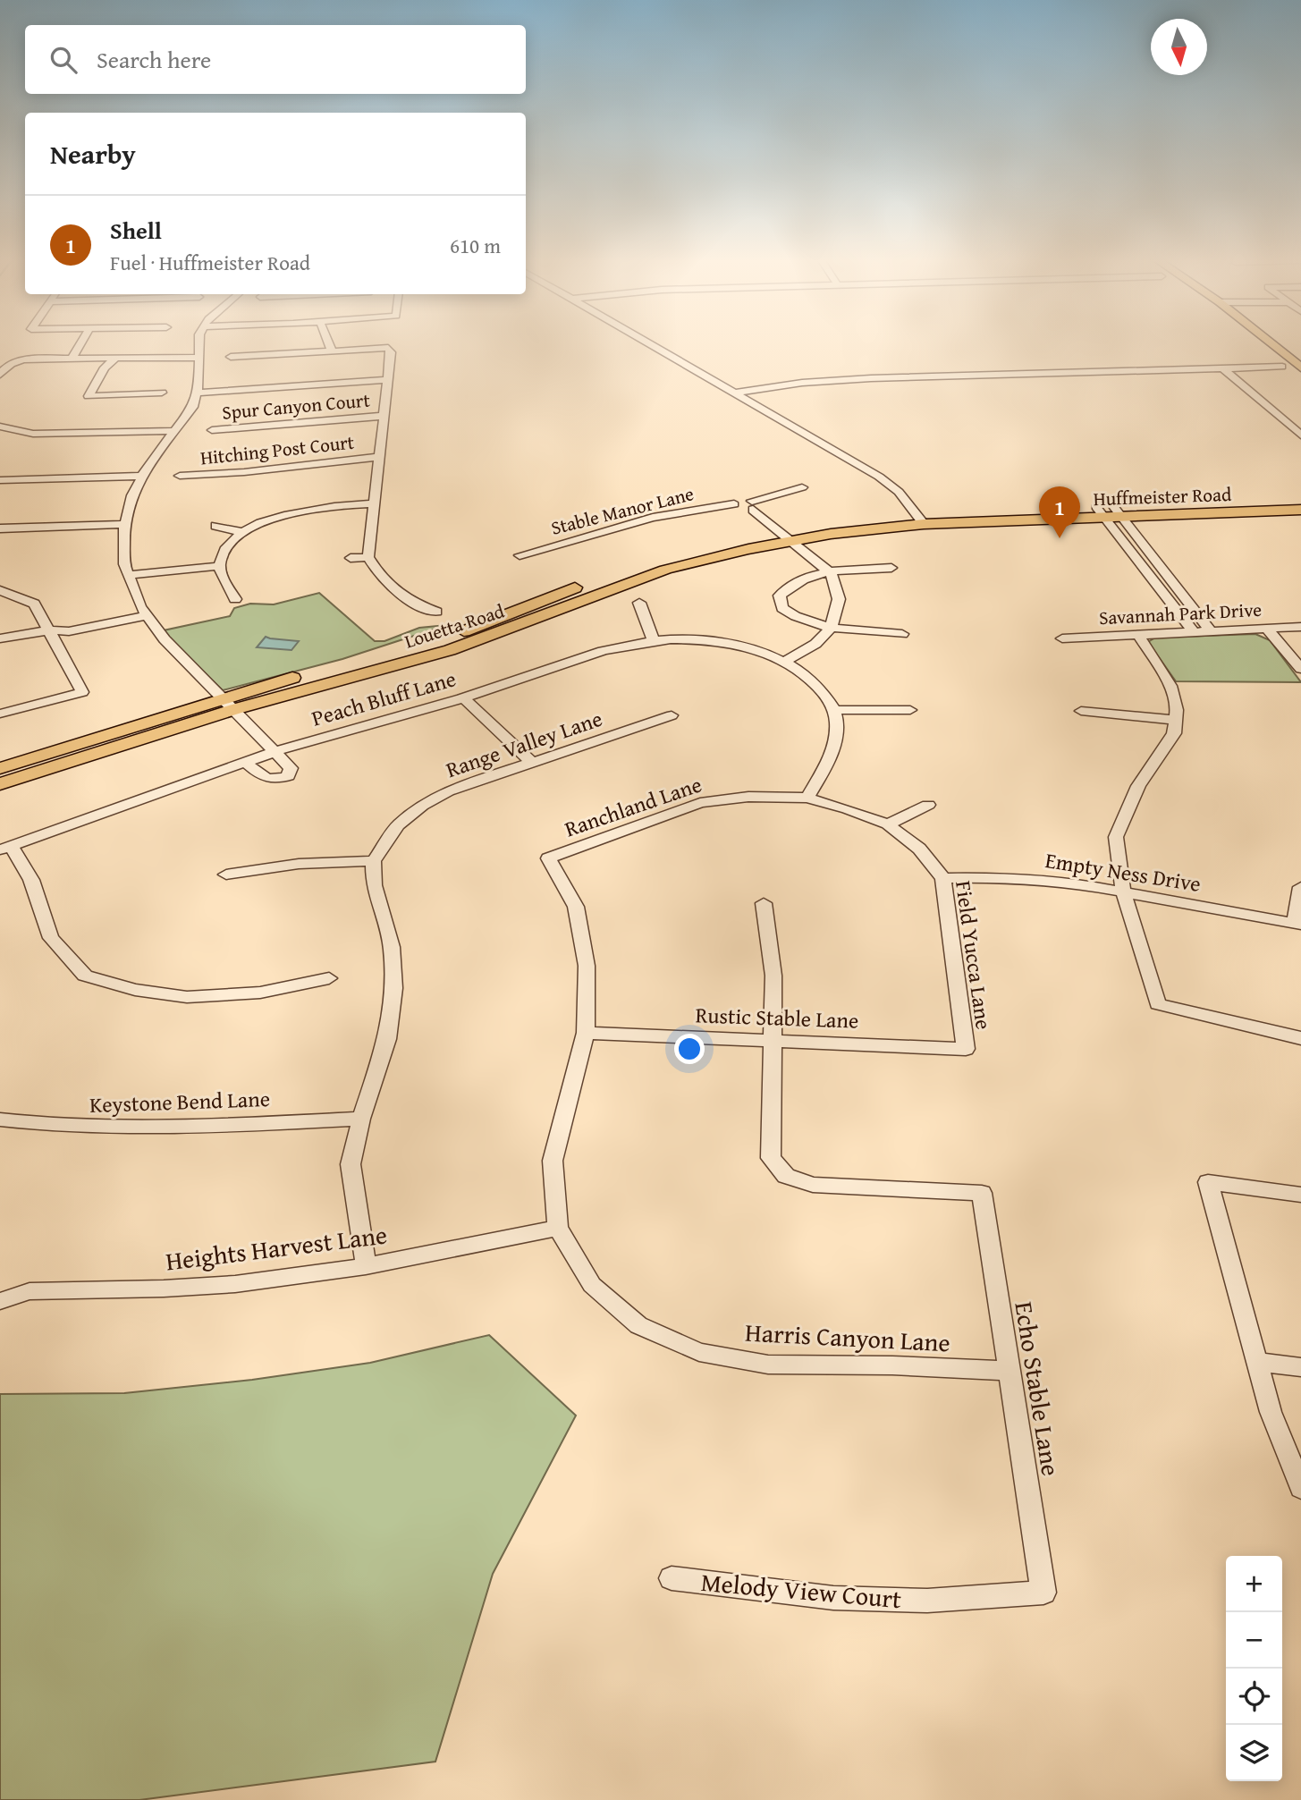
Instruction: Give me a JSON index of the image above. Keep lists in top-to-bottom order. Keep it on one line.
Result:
{"streets":{"main road":["Huffmeister Road","Louetta Road"],"street":["Spur Canyon Court","Hitching Post Court","Stable Manor Lane","Savannah Park Drive","Peach Bluff Lane","Range Valley Lane","Ranchland Lane","Empty Ness Drive","Field Yucca Lane","Rustic Stable Lane","Keystone Bend Lane","Heights Harvest Lane","Harris Canyon Lane","Echo Stable Lane","Melody View Court"]},"crossings":[["Huffmeister Road","Louetta Road"],["Ranchland Lane","Field Yucca Lane"],["Ranchland Lane","Harris Canyon Lane"],["Empty Ness Drive","Field Yucca Lane"],["Field Yucca Lane","Rustic Stable Lane"],["Rustic Stable Lane","Harris Canyon Lane"],["Rustic Stable Lane","Echo Stable Lane"],["Heights Harvest Lane","Harris Canyon Lane"],["Harris Canyon Lane","Echo Stable Lane"],["Echo Stable Lane","Melody View Court"]],"north":"bottom","page":{"search":"Search here","heading":"Nearby","list":[{"mark":"1","name":"Shell","note":"Fuel · Huffmeister Road","value":"610 m"}],"pins":"1","map_buttons":["+","−"]}}
